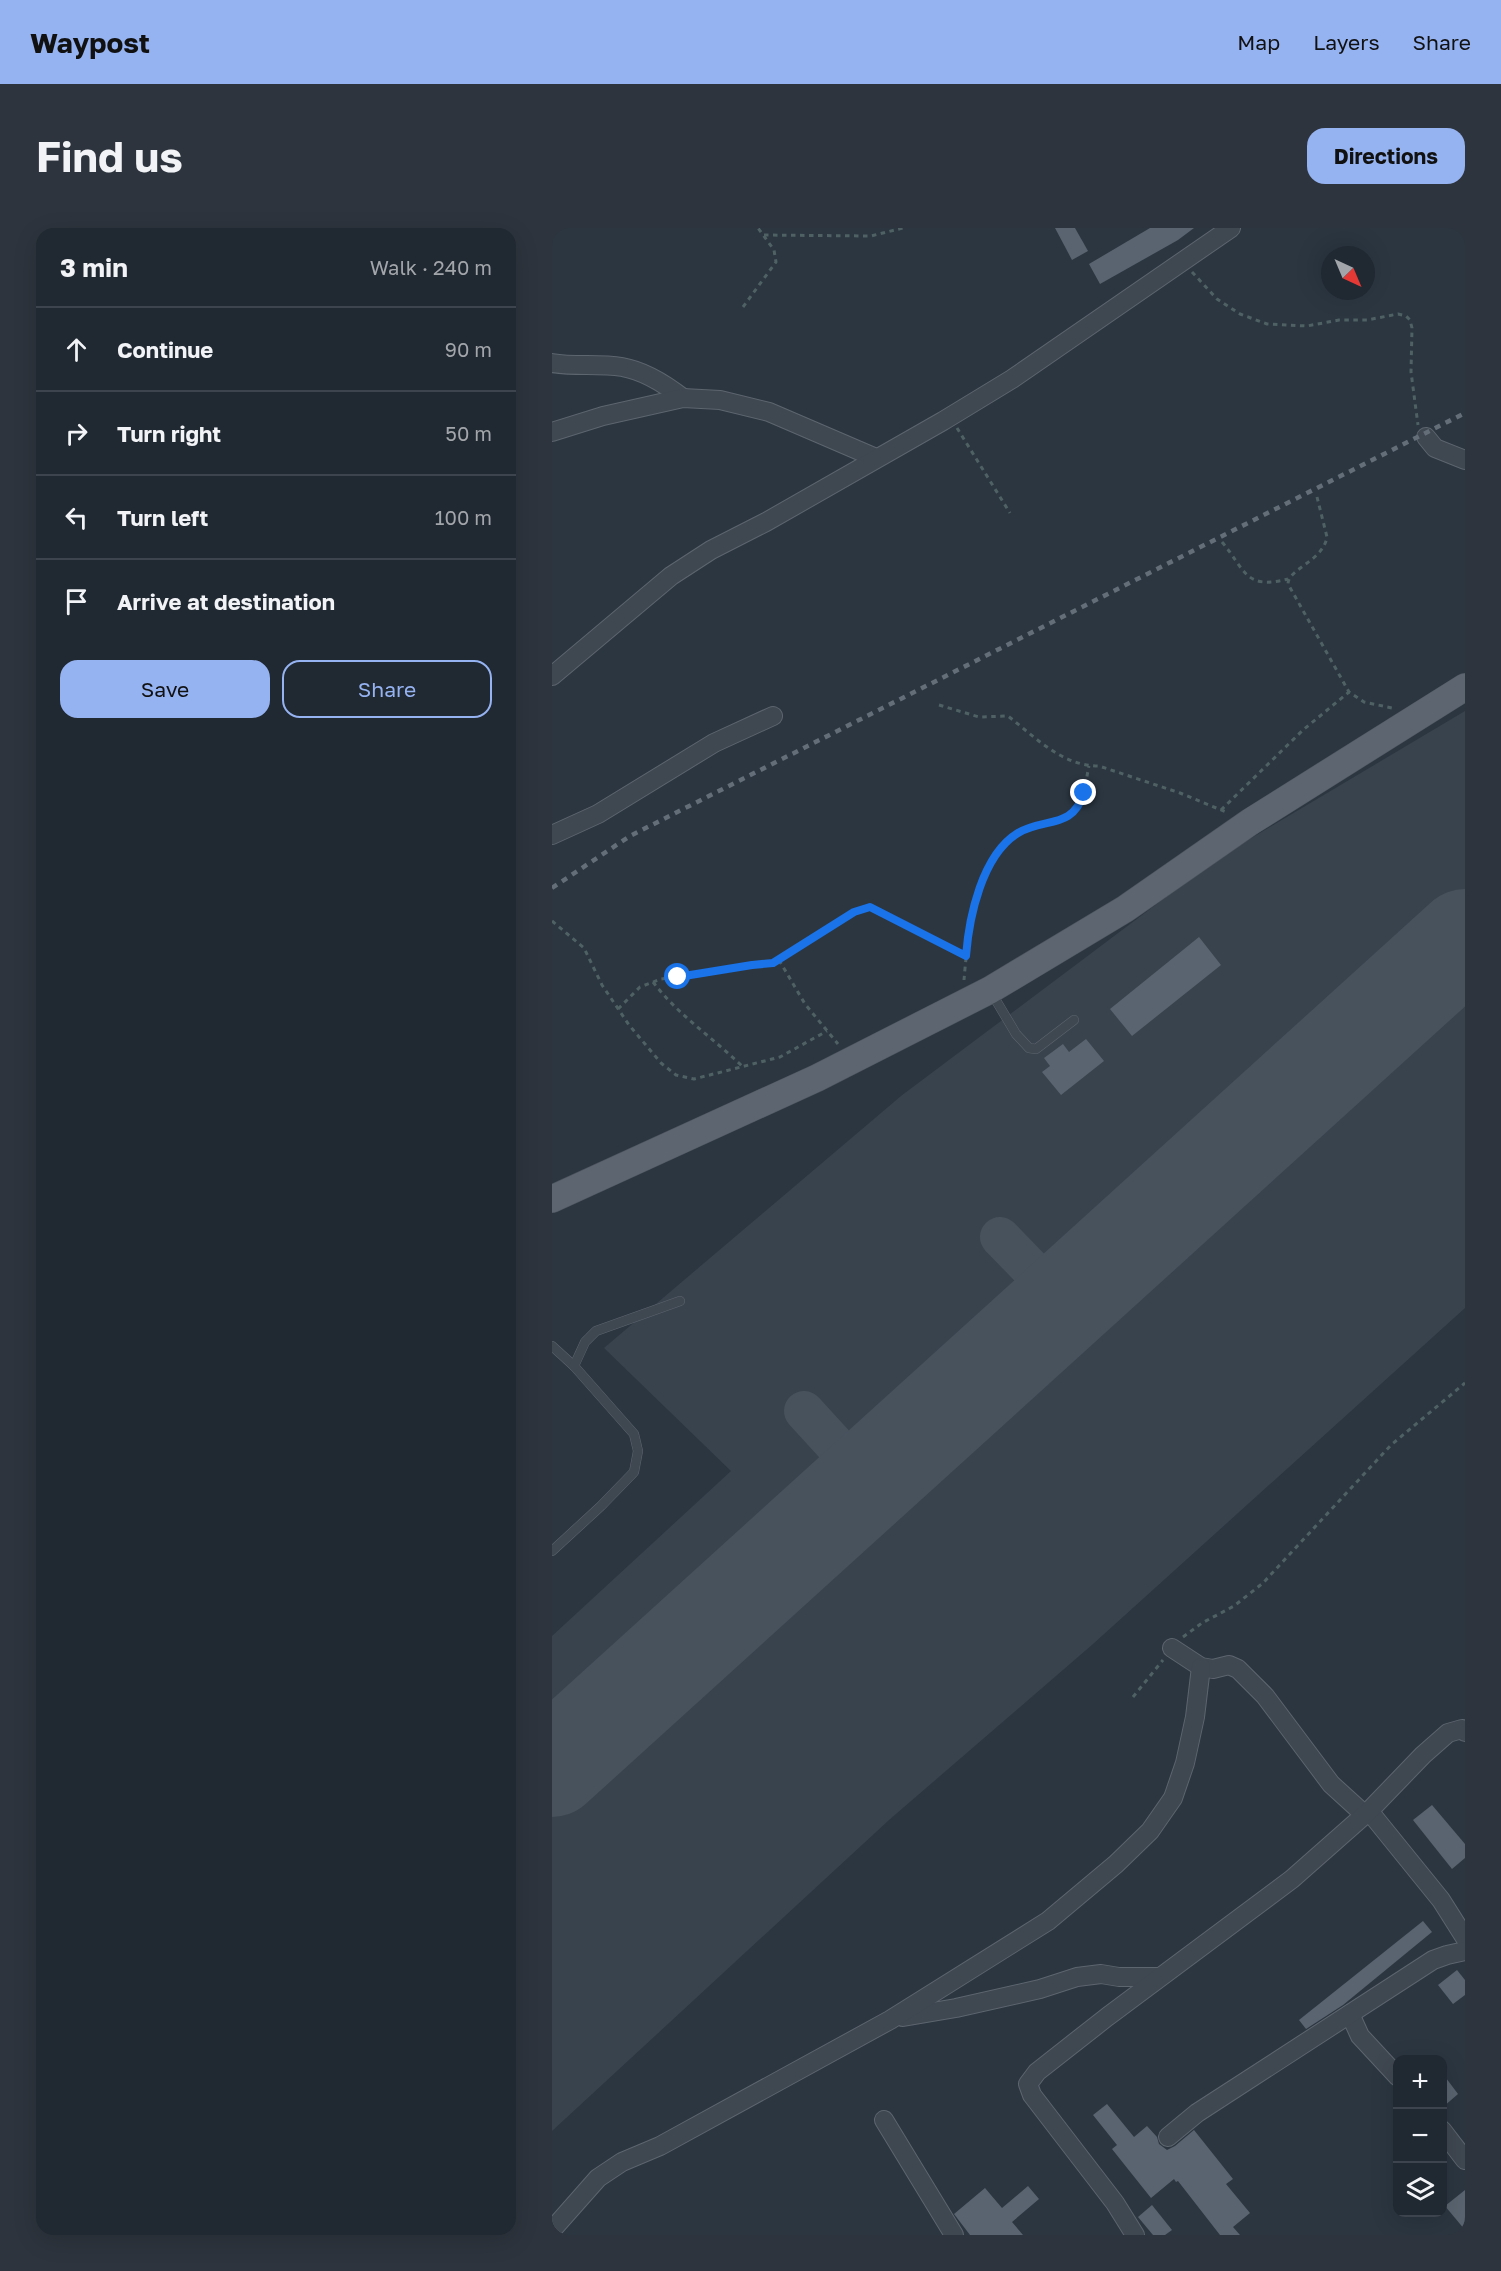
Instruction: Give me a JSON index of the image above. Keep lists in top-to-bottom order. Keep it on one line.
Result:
{"north":"bottom right","page":{"header":"Waypost","nav":["Map","Layers","Share"],"buttons":["Directions",["Save","Share"]],"title":"Find us","heading":["3 min","Walk · 240 m"],"list":[["Continue","90 m"],["Turn right","50 m"],["Turn left","100 m"],"Arrive at destination"],"map_buttons":["+","−"]}}
